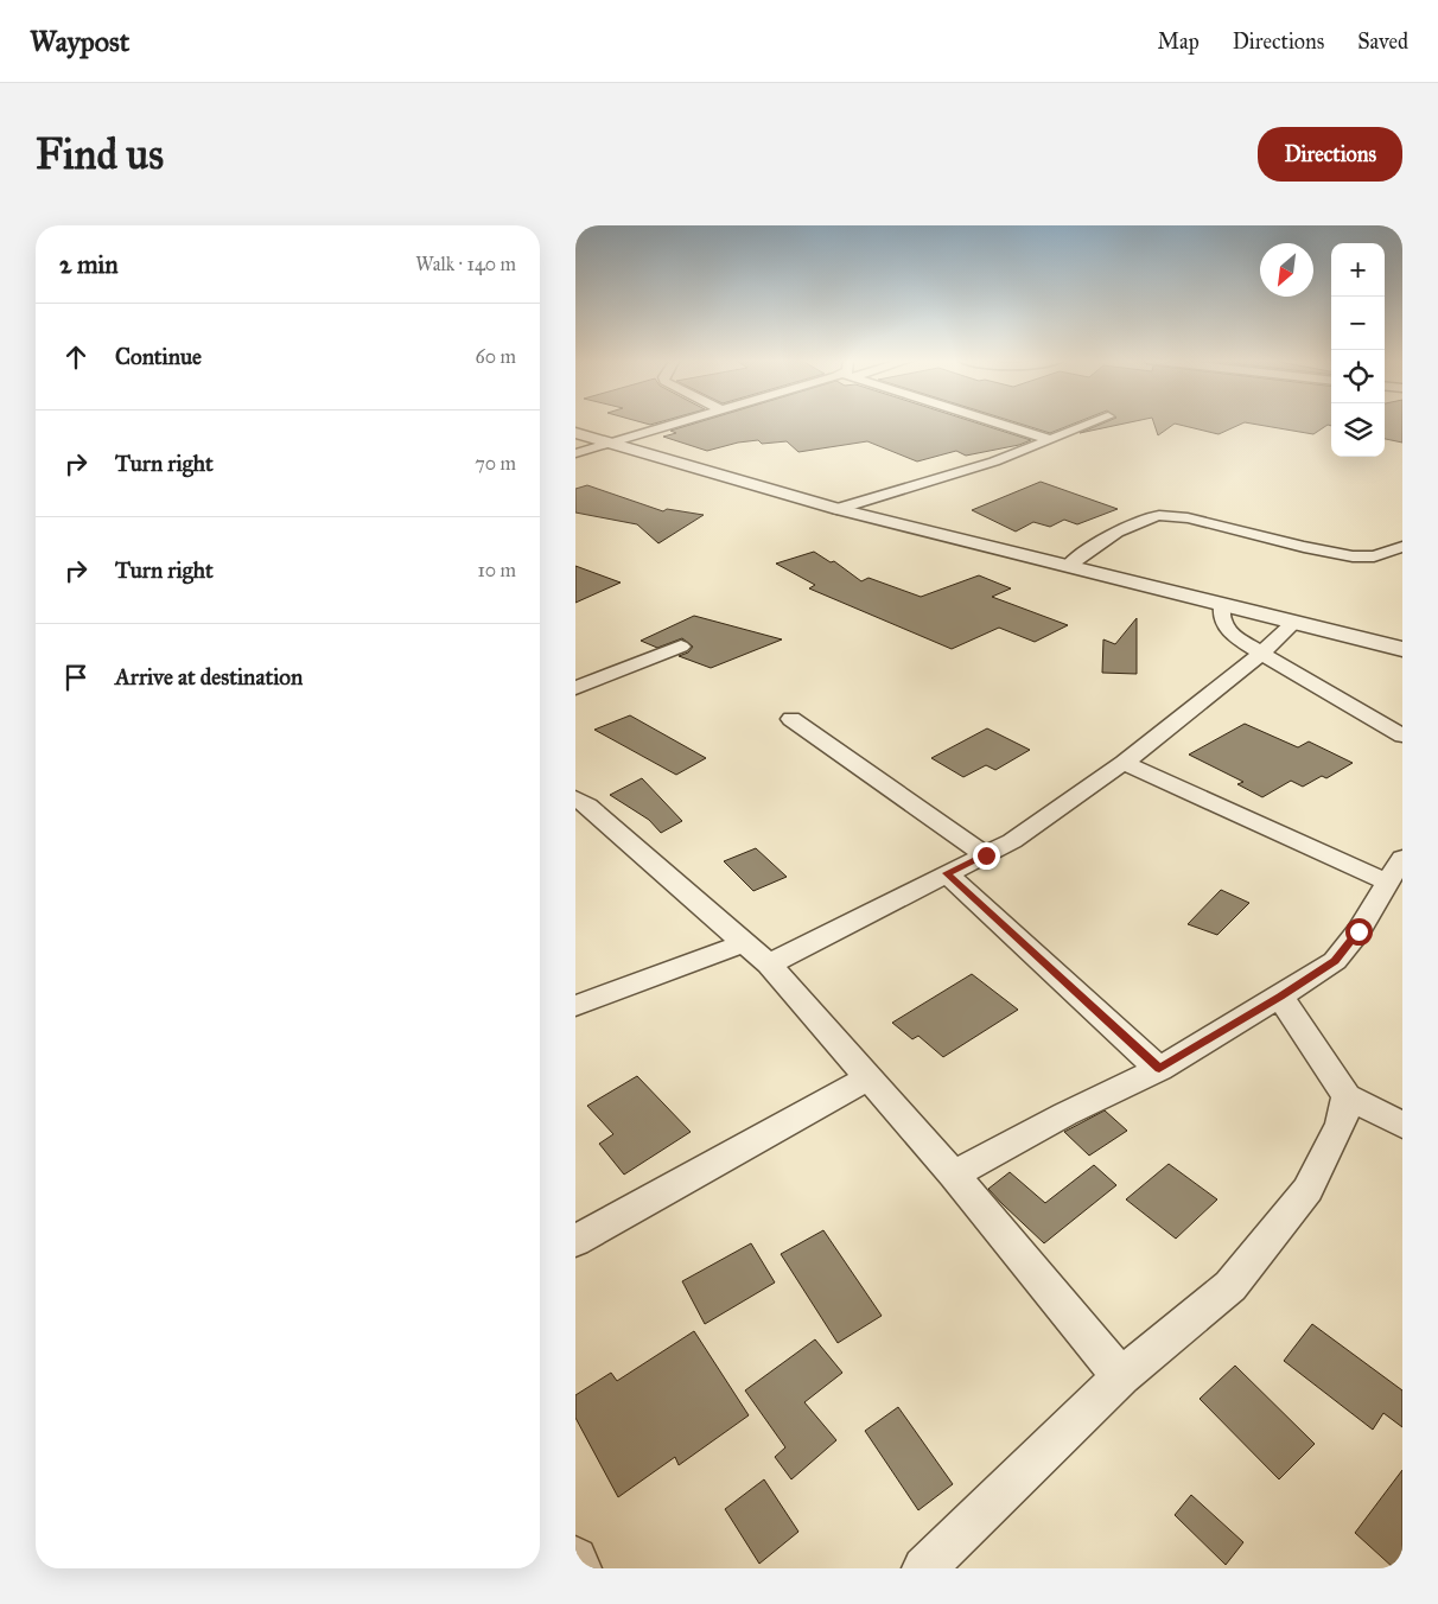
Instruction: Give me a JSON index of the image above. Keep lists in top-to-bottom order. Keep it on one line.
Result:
{"north":"bottom left","page":{"header":"Waypost","nav":["Map","Directions","Saved"],"buttons":"Directions","title":"Find us","heading":["2 min","Walk · 140 m"],"map_buttons":["+","−"],"list":[["Continue","60 m"],["Turn right","70 m"],["Turn right","10 m"],"Arrive at destination"]}}
